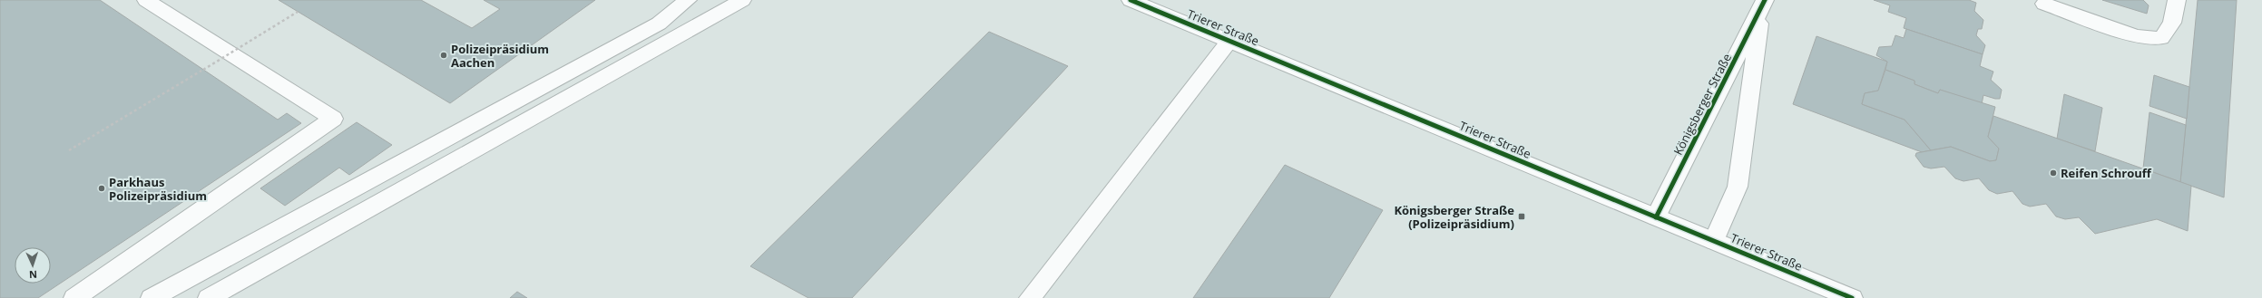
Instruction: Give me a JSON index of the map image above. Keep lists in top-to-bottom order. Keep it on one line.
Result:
{"streets":{"main road":["Trierer Straße","Königsberger Straße"]},"crossings":[["Trierer Straße","Königsberger Straße"]],"places":{"other":["Polizeipräsidium Aachen","Reifen Schrouff","Parkhaus Polizeipräsidium"],"transit":["Königsberger Straße (Polizeipräsidium)"]},"north":"bottom"}
